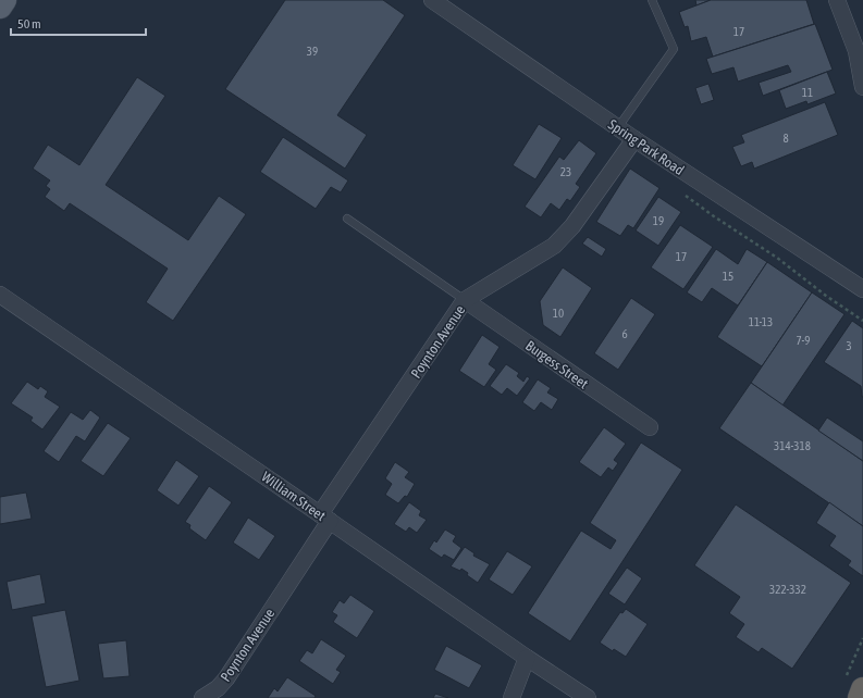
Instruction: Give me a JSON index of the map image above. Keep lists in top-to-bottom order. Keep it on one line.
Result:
{"streets":{"street":["Spring Park Road","Poynton Avenue","Burgess Street","William Street"]},"crossings":[["Spring Park Road","Poynton Avenue"],["Poynton Avenue","Burgess Street"],["Poynton Avenue","William Street"]],"house_numbers":["17","39","11","8","23","19","17","15","10","11-13","6","7-9","3","314-318","322-332"],"scale_bar":"50 m"}
